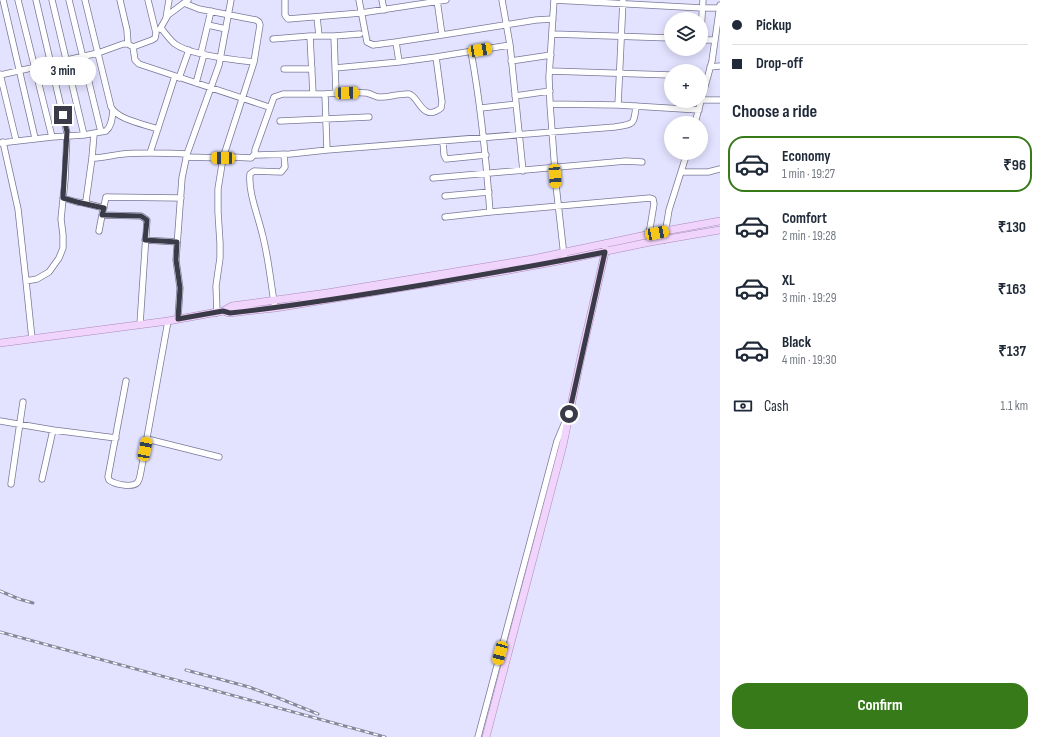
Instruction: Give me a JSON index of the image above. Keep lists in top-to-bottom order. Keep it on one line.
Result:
{"page":{"banner":["Pickup","Drop-off"],"map_buttons":["+","−"],"bubble":"3 min","heading":"Choose a ride","list":[{"name":"Economy","note":"1 min · 19:27","value":"₹96"},{"name":"Comfort","note":"2 min · 19:28","value":"₹130"},{"name":"XL","note":"3 min · 19:29","value":"₹163"},{"name":"Black","note":"4 min · 19:30","value":"₹137"}],"pay":["Cash","1.1 km"],"buttons":"Confirm"}}
